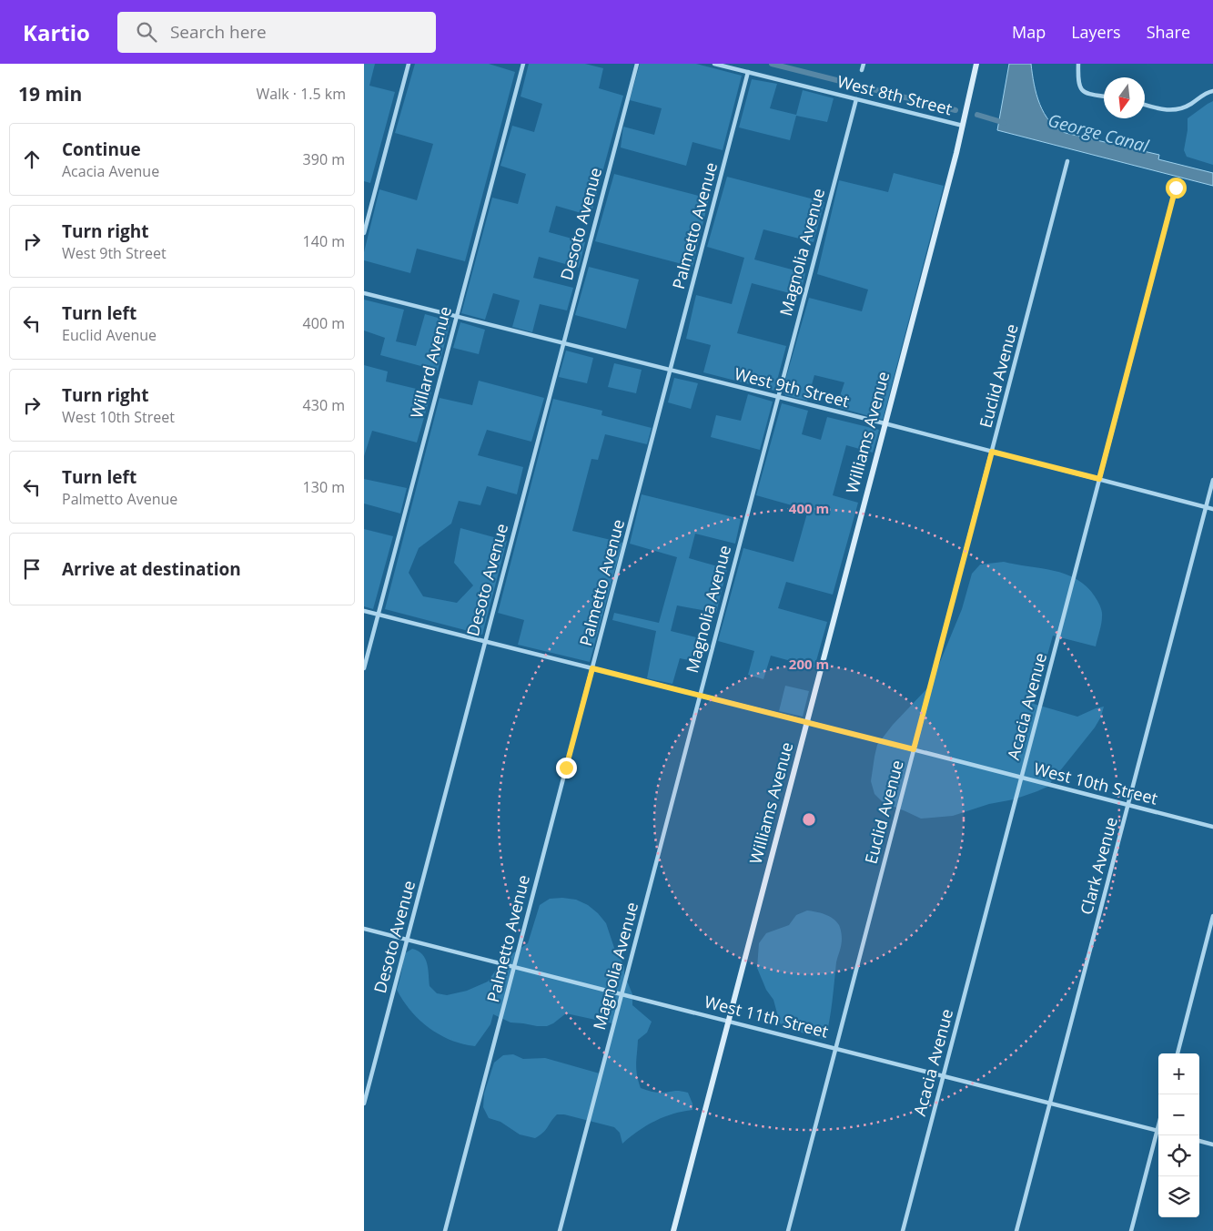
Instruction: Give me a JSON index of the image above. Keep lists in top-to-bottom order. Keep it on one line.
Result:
{"streets":{"street":["West 8th Street","Desoto Avenue","Palmetto Avenue","Magnolia Avenue","Willard Avenue","Euclid Avenue","West 9th Street","Williams Avenue","Acacia Avenue","West 10th Street","Clark Avenue","West 11th Street"]},"crossings":[["West 8th Street","Palmetto Avenue"],["West 8th Street","Magnolia Avenue"],["West 8th Street","Williams Avenue"],["Desoto Avenue","West 9th Street"],["Desoto Avenue","West 10th Street"],["Desoto Avenue","West 11th Street"],["Palmetto Avenue","West 9th Street"],["Palmetto Avenue","West 10th Street"],["Palmetto Avenue","West 11th Street"],["Magnolia Avenue","West 9th Street"],["Magnolia Avenue","West 10th Street"],["Magnolia Avenue","West 11th Street"],["Willard Avenue","West 9th Street"],["Willard Avenue","West 10th Street"],["Euclid Avenue","West 9th Street"],["Euclid Avenue","West 10th Street"],["Euclid Avenue","West 11th Street"],["West 9th Street","Williams Avenue"],["West 9th Street","Acacia Avenue"],["West 9th Street","Clark Avenue"],["Williams Avenue","West 10th Street"],["Williams Avenue","West 11th Street"],["Acacia Avenue","West 10th Street"],["Acacia Avenue","West 11th Street"],["West 10th Street","Clark Avenue"],["Clark Avenue","West 11th Street"]],"water":["George Canal"],"north":"bottom","page":{"header":"Kartio","search":"Search here","nav":["Map","Layers","Share"],"heading":["19 min","Walk · 1.5 km"],"list":[["Continue","Acacia Avenue","390 m"],["Turn right","West 9th Street","140 m"],["Turn left","Euclid Avenue","400 m"],["Turn right","West 10th Street","430 m"],["Turn left","Palmetto Avenue","130 m"],"Arrive at destination"],"map_buttons":["+","−"]},"rings":["400 m","200 m"]}
